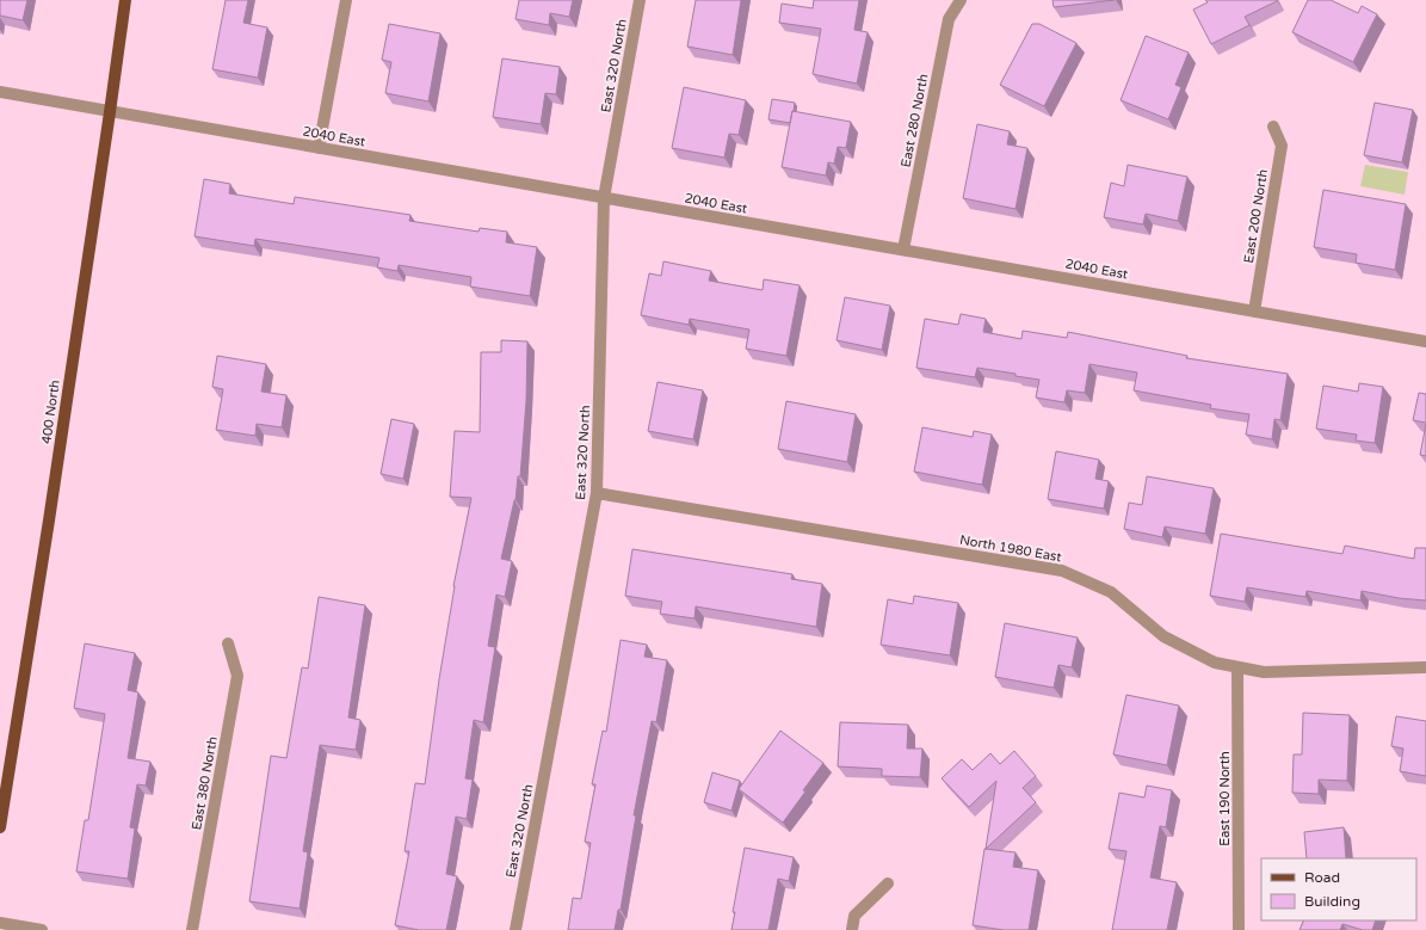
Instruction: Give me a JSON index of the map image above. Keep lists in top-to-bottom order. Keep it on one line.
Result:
{"streets":{"main road":["400 North"],"street":["East 320 North","East 280 North","2040 East","East 200 North","North 1980 East","East 380 North","East 190 North"]},"crossings":[["East 320 North","2040 East"],["East 320 North","North 1980 East"],["East 280 North","2040 East"],["2040 East","East 200 North"],["2040 East","400 North"],["North 1980 East","East 190 North"]],"legend":["Road","Building"]}
